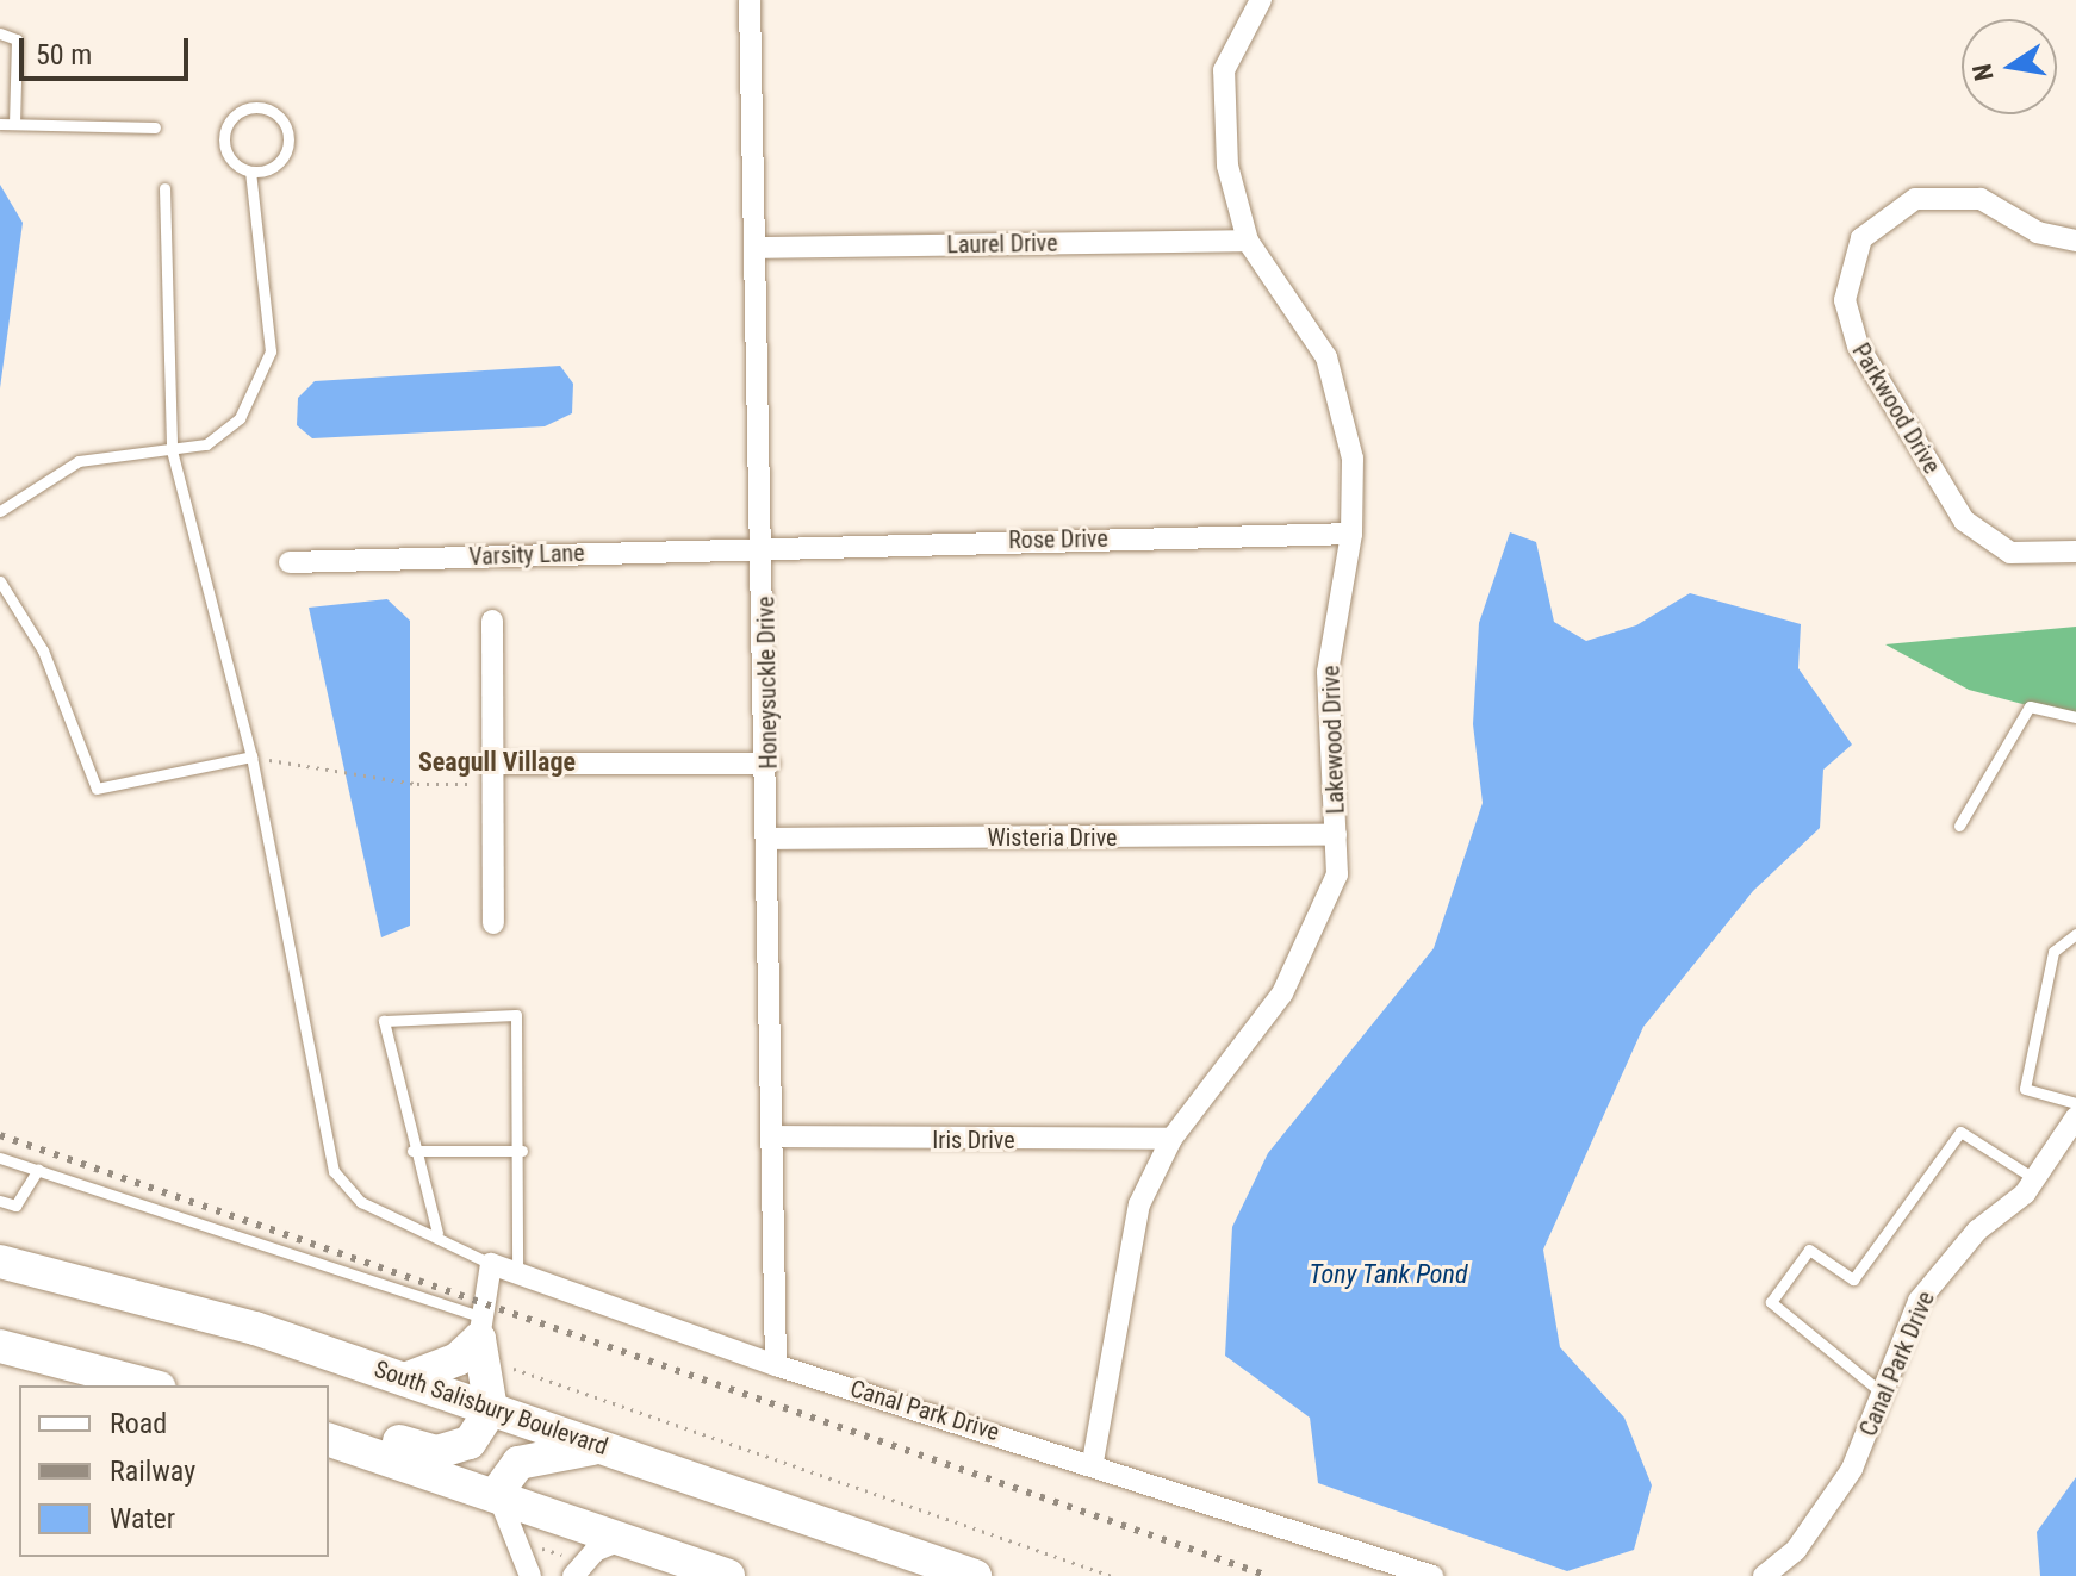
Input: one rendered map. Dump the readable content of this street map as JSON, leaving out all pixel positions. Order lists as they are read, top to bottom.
{
  "streets": {
    "main road": ["South Salisbury Boulevard"],
    "street": [
      "Laurel Drive",
      "Parkwood Drive",
      "Rose Drive",
      "Varsity Lane",
      "Honeysuckle Drive",
      "Lakewood Drive",
      "Wisteria Drive",
      "Iris Drive",
      "Canal Park Drive"
    ]
  },
  "crossings": [
    ["Laurel Drive", "Honeysuckle Drive"],
    ["Laurel Drive", "Lakewood Drive"],
    ["Rose Drive", "Varsity Lane"],
    ["Rose Drive", "Honeysuckle Drive"],
    ["Rose Drive", "Lakewood Drive"],
    ["Varsity Lane", "Honeysuckle Drive"],
    ["Honeysuckle Drive", "Wisteria Drive"],
    ["Honeysuckle Drive", "Iris Drive"],
    ["Honeysuckle Drive", "Canal Park Drive"],
    ["Lakewood Drive", "Wisteria Drive"],
    ["Lakewood Drive", "Iris Drive"],
    ["Lakewood Drive", "Canal Park Drive"]
  ],
  "districts": ["Seagull Village"],
  "water": ["Tony Tank Pond"],
  "legend": ["Road", "Railway", "Water"],
  "scale_bar": "50 m",
  "north": "left"
}
